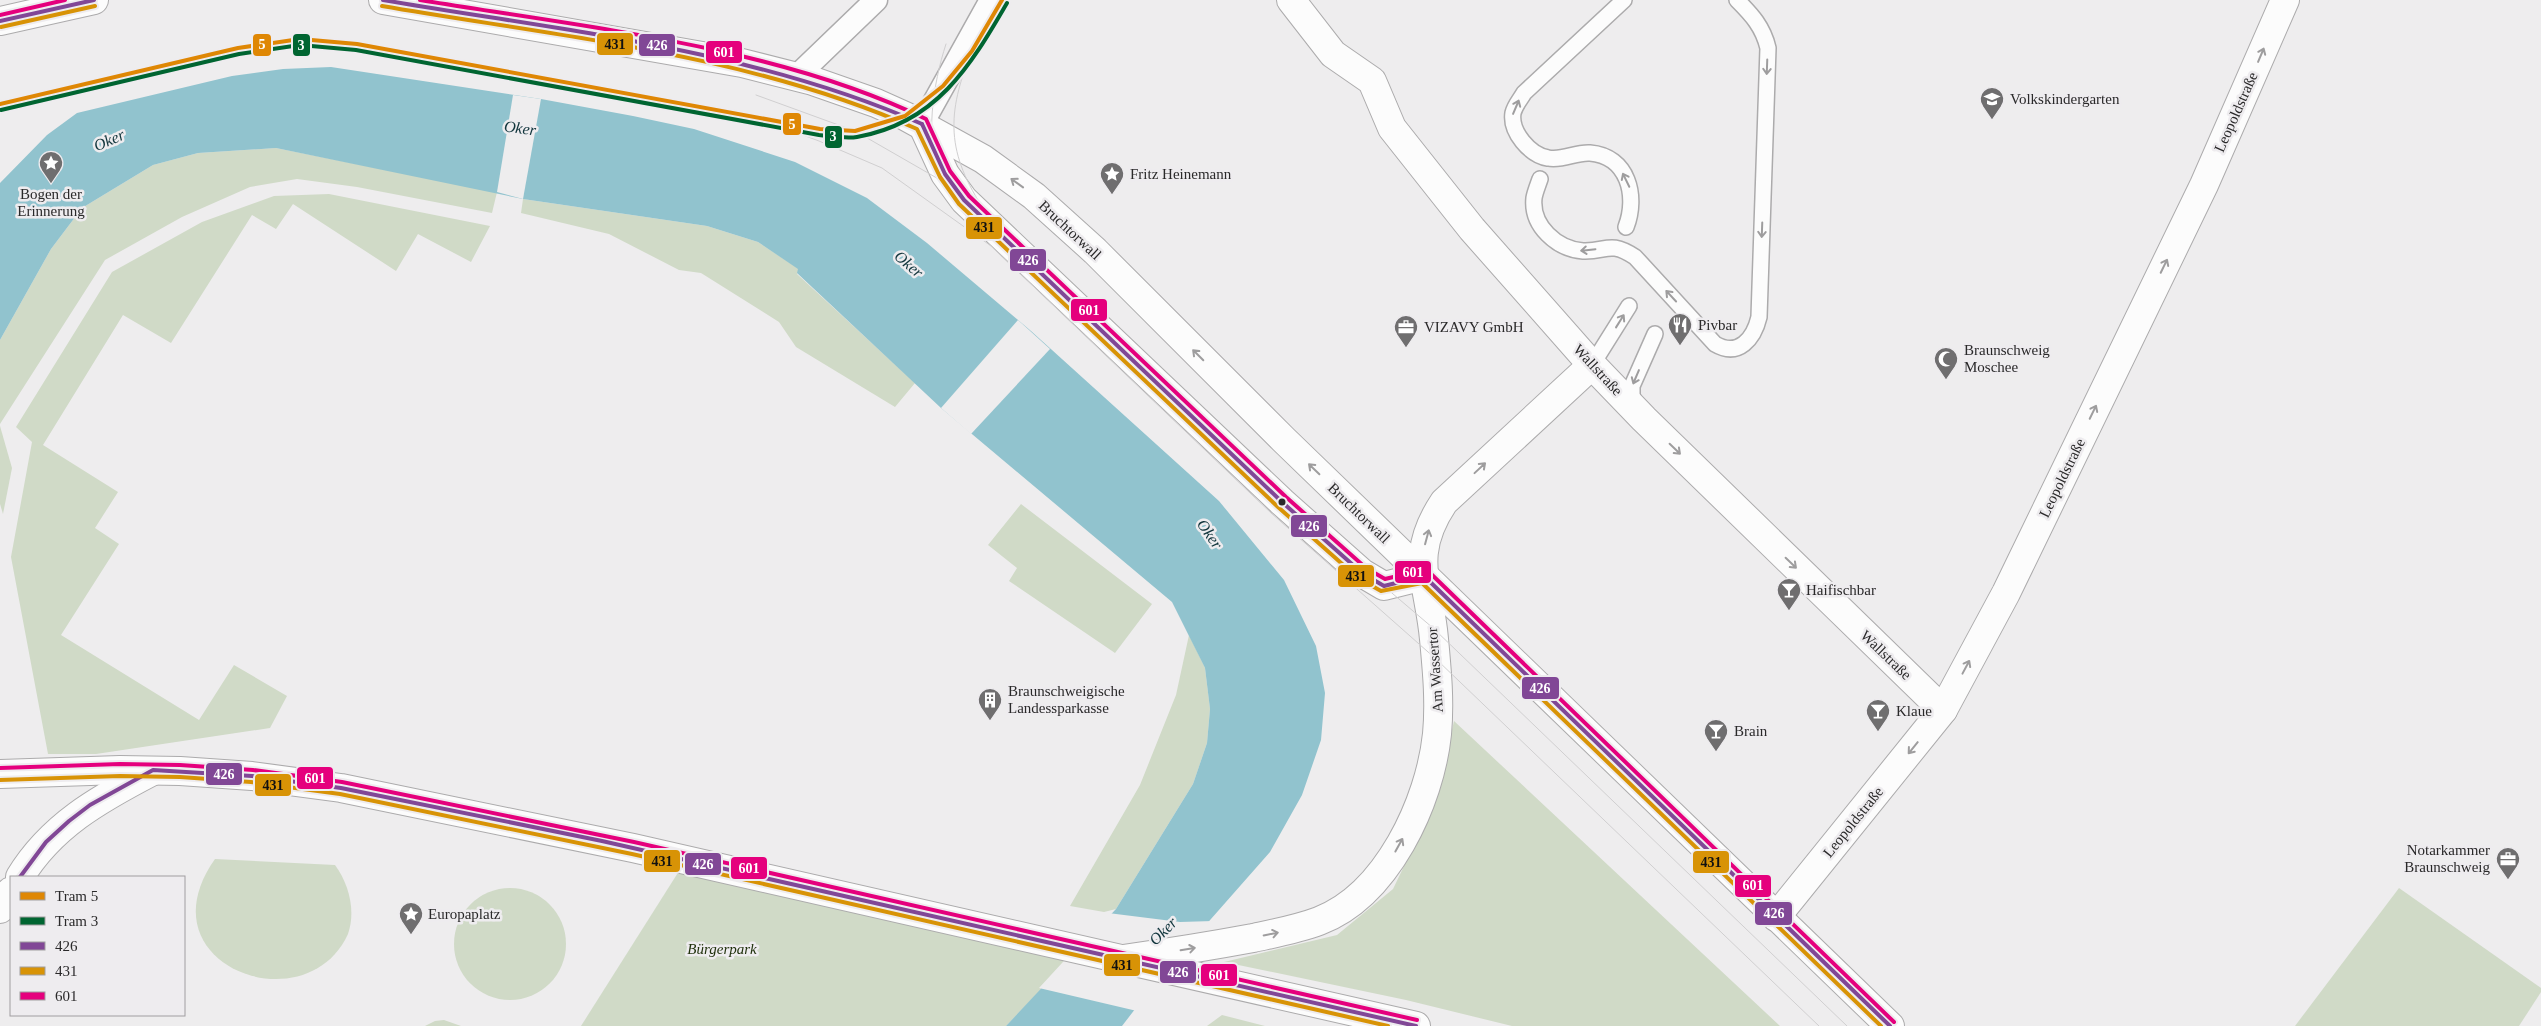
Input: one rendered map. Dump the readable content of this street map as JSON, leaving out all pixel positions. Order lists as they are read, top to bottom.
{
  "streets": {
    "main road": [
      "Leopoldstraße",
      "Bruchtorwall",
      "Wallstraße",
      "Am Wassertor"
    ]
  },
  "crossings": [
    ["Leopoldstraße", "Bruchtorwall"],
    ["Leopoldstraße", "Wallstraße"],
    ["Bruchtorwall", "Am Wassertor"],
    ["Wallstraße", "Am Wassertor"]
  ],
  "one_way": ["Wallstraße", "Am Wassertor"],
  "water": ["Oker"],
  "parks": ["Bürgerpark"],
  "places": {
    "school or university": ["Volkskindergarten"],
    "place": ["Bogen der Erinnerung", "Fritz Heinemann", "Europaplatz"],
    "restaurant": ["Pivbar"],
    "office": ["VIZAVY GmbH", "Notarkammer Braunschweig"],
    "mosque": ["Braunschweig Moschee"],
    "bar": ["Haifischbar", "Klaue", "Brain"],
    "building": ["Braunschweigische Landessparkasse"]
  },
  "lines": [
    "tram line 5",
    "transit line 426",
    "transit line 601",
    "tram line 3",
    "transit line 431"
  ],
  "legend": [
    "Tram 5",
    "Tram 3",
    "426",
    "431",
    "601"
  ]
}
